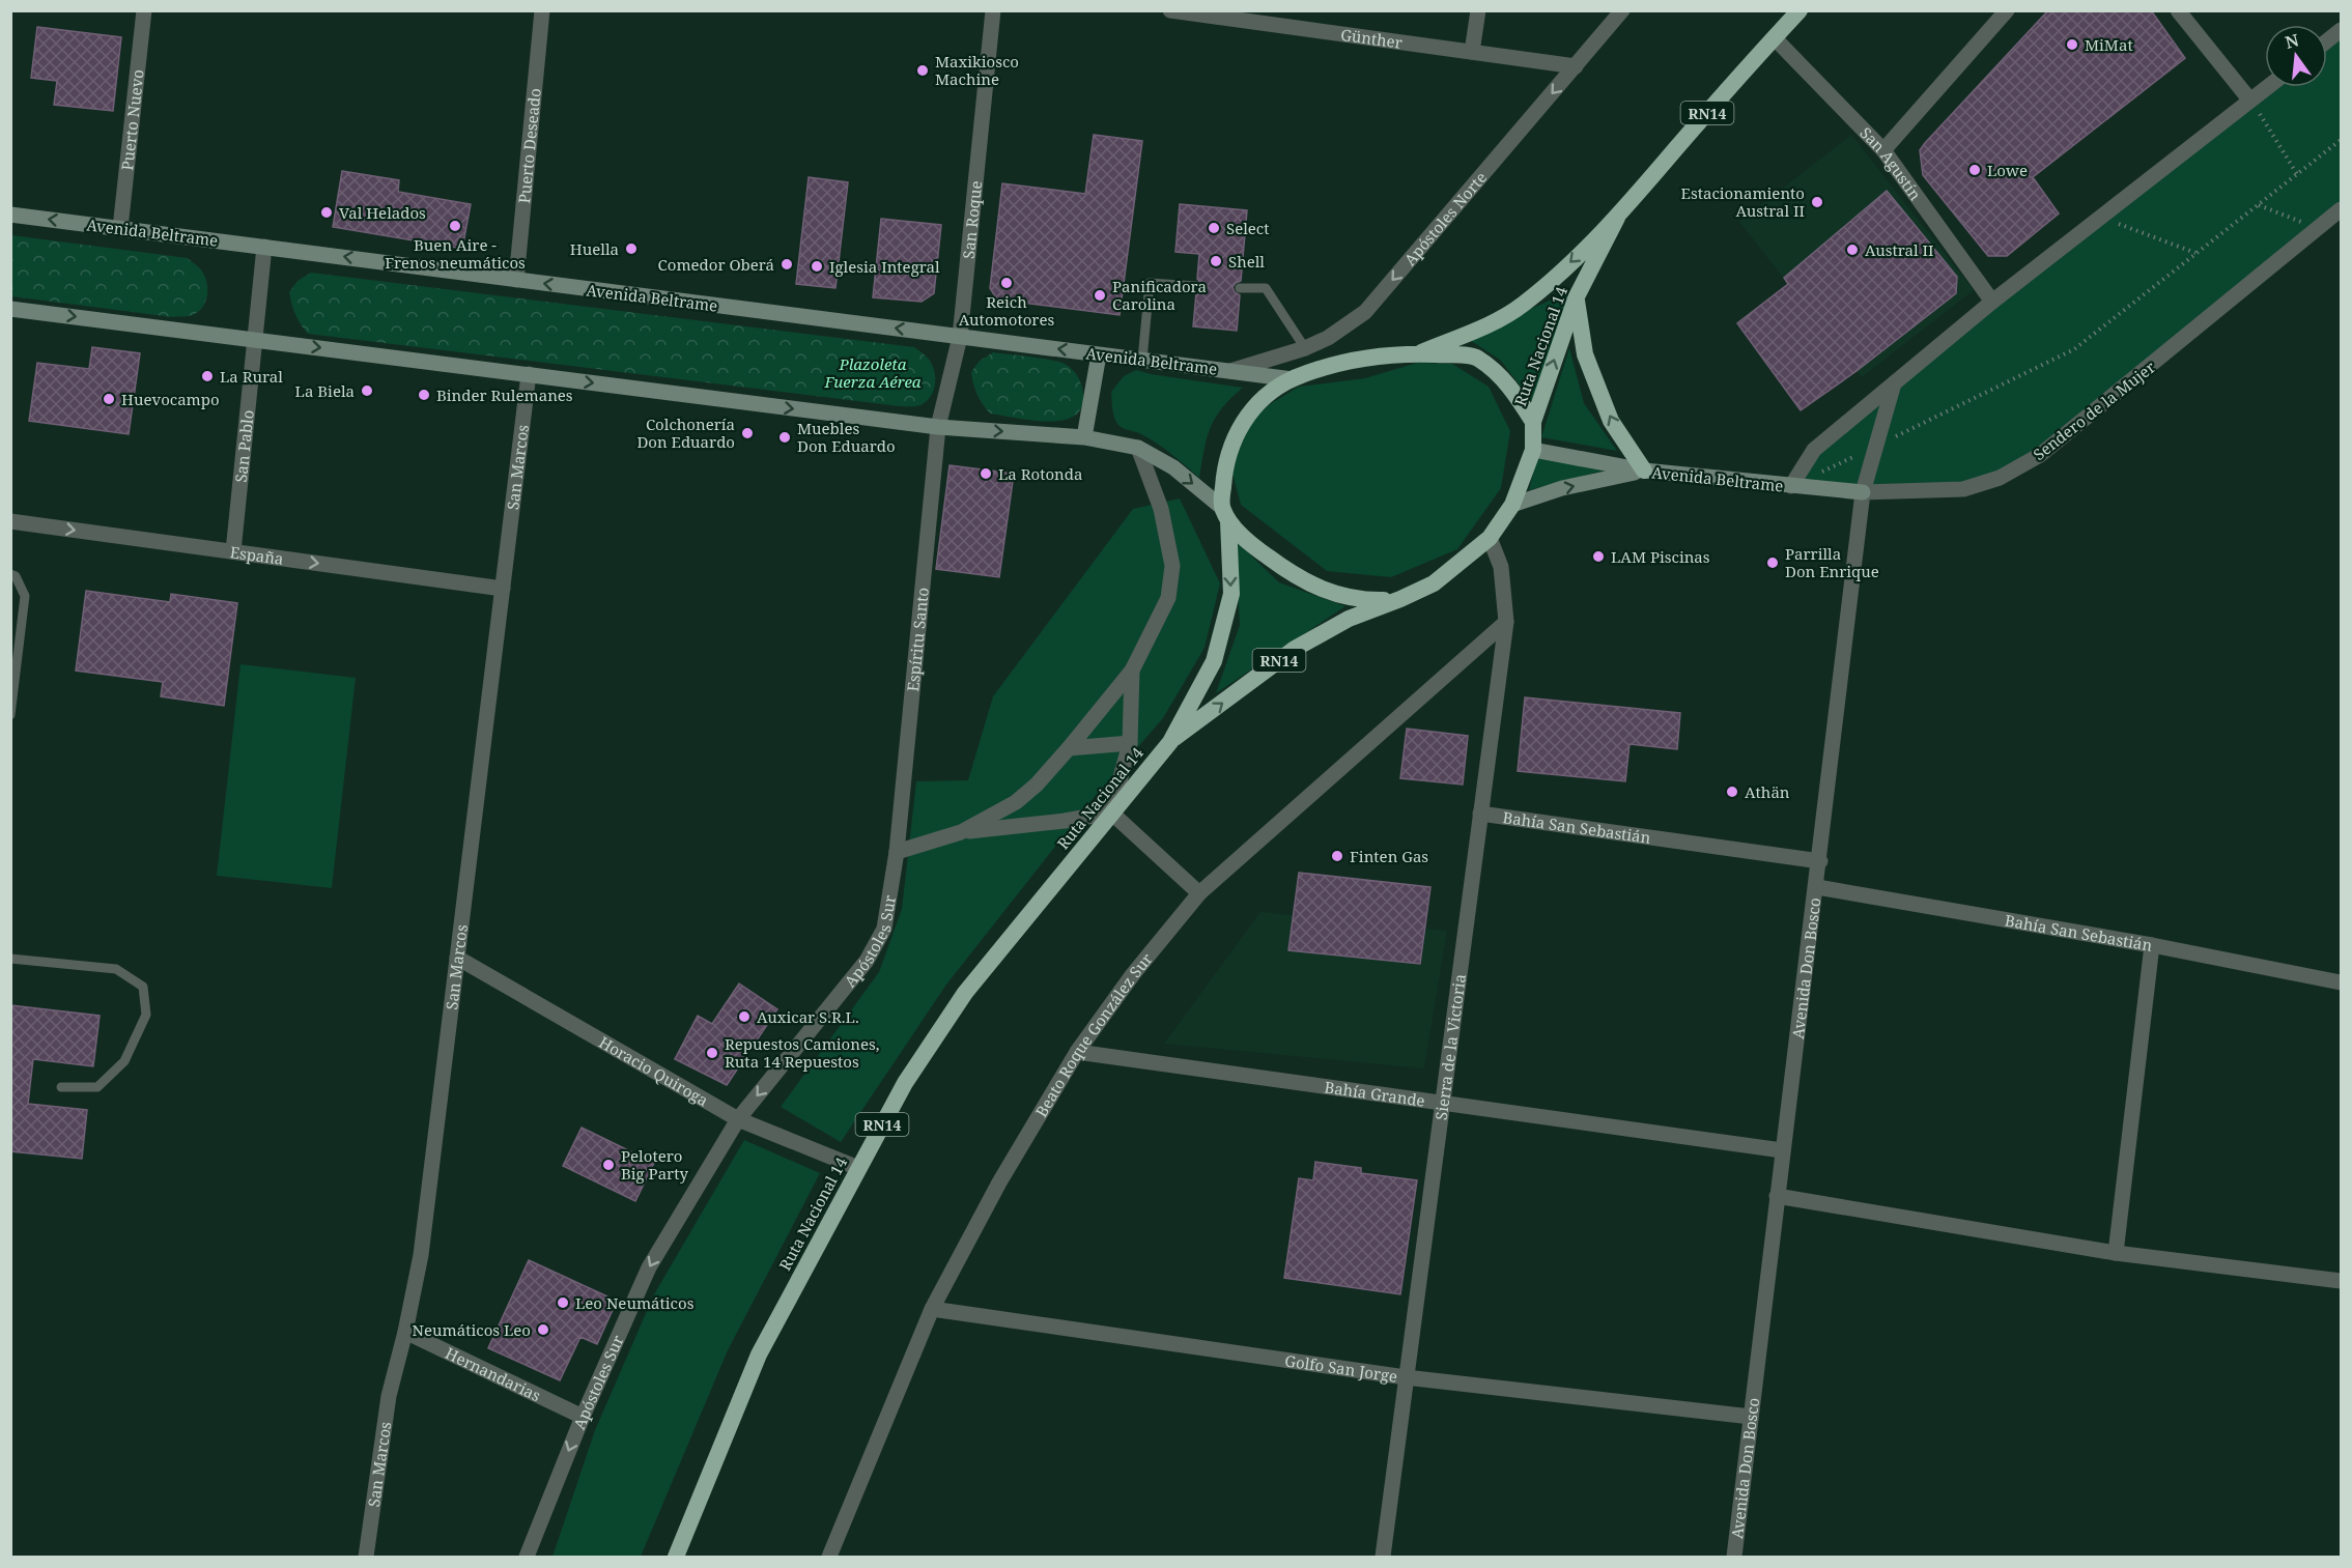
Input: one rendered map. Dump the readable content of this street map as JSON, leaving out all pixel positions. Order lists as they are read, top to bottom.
{
  "streets": {
    "highway": ["RN14", "Ruta Nacional 14"],
    "main road": ["Avenida Beltrame", "Sendero de la Mujer"],
    "street": [
      "Günther",
      "Puerto Nuevo",
      "Puerto Deseado",
      "San Agustín",
      "Apóstoles Norte",
      "San Roque",
      "San Pablo",
      "San Marcos",
      "España",
      "Espíritu Santo",
      "Bahía San Sebastián",
      "Apóstoles Sur",
      "Avenida Don Bosco",
      "Beato Roque González Sur",
      "Sierra de la Victoria",
      "Horacio Quiroga",
      "Bahía Grande",
      "Golfo San Jorge",
      "Hernandarias"
    ]
  },
  "crossings": [
    ["Günther", "Apóstoles Norte"],
    ["Puerto Nuevo", "Avenida Beltrame"],
    ["Puerto Deseado", "Avenida Beltrame"],
    ["San Agustín", "Ruta Nacional 14"],
    ["Apóstoles Norte", "Avenida Beltrame"],
    ["San Roque", "Avenida Beltrame"],
    ["San Roque", "Espíritu Santo"],
    ["Avenida Beltrame", "Ruta Nacional 14"],
    ["Avenida Beltrame", "Sendero de la Mujer"],
    ["Avenida Beltrame", "San Pablo"],
    ["Ruta Nacional 14", "Sierra de la Victoria"],
    ["Ruta Nacional 14", "Horacio Quiroga"],
    ["Sendero de la Mujer", "Avenida Don Bosco"],
    ["San Pablo", "España"],
    ["San Marcos", "España"],
    ["San Marcos", "Horacio Quiroga"],
    ["San Marcos", "Hernandarias"],
    ["Espíritu Santo", "Apóstoles Sur"],
    ["Bahía San Sebastián", "Avenida Don Bosco"],
    ["Bahía San Sebastián", "Sierra de la Victoria"],
    ["Apóstoles Sur", "Horacio Quiroga"],
    ["Apóstoles Sur", "Hernandarias"],
    ["Avenida Don Bosco", "Bahía Grande"],
    ["Avenida Don Bosco", "Golfo San Jorge"],
    ["Beato Roque González Sur", "Sierra de la Victoria"],
    ["Beato Roque González Sur", "Bahía Grande"],
    ["Beato Roque González Sur", "Golfo San Jorge"],
    ["Sierra de la Victoria", "Bahía Grande"],
    ["Sierra de la Victoria", "Golfo San Jorge"]
  ],
  "one_way": ["Apóstoles Norte", "España", "Apóstoles Sur"],
  "parks": ["Plazoleta Fuerza Aérea"],
  "places": [
    "MiMat",
    "Maxikiosco Machine",
    "Lowe",
    "Estacionamiento Austral II",
    "Val Helados",
    "Buen Aire - Frenos neumáticos",
    "Select",
    "Huella",
    "Austral II",
    "Shell",
    "Comedor Oberá",
    "Iglesia Integral",
    "Reich Automotores",
    "Panificadora Carolina",
    "La Rural",
    "La Biela",
    "Binder Rulemanes",
    "Huevocampo",
    "Colchonería Don Eduardo",
    "Muebles Don Eduardo",
    "La Rotonda",
    "LAM Piscinas",
    "Parrilla Don Enrique",
    "Athän",
    "Finten Gas",
    "Auxicar S.R.L.",
    "Repuestos Camiones, Ruta 14 Repuestos",
    "Pelotero Big Party",
    "Leo Neumáticos",
    "Neumáticos Leo"
  ],
  "north": "top"
}
